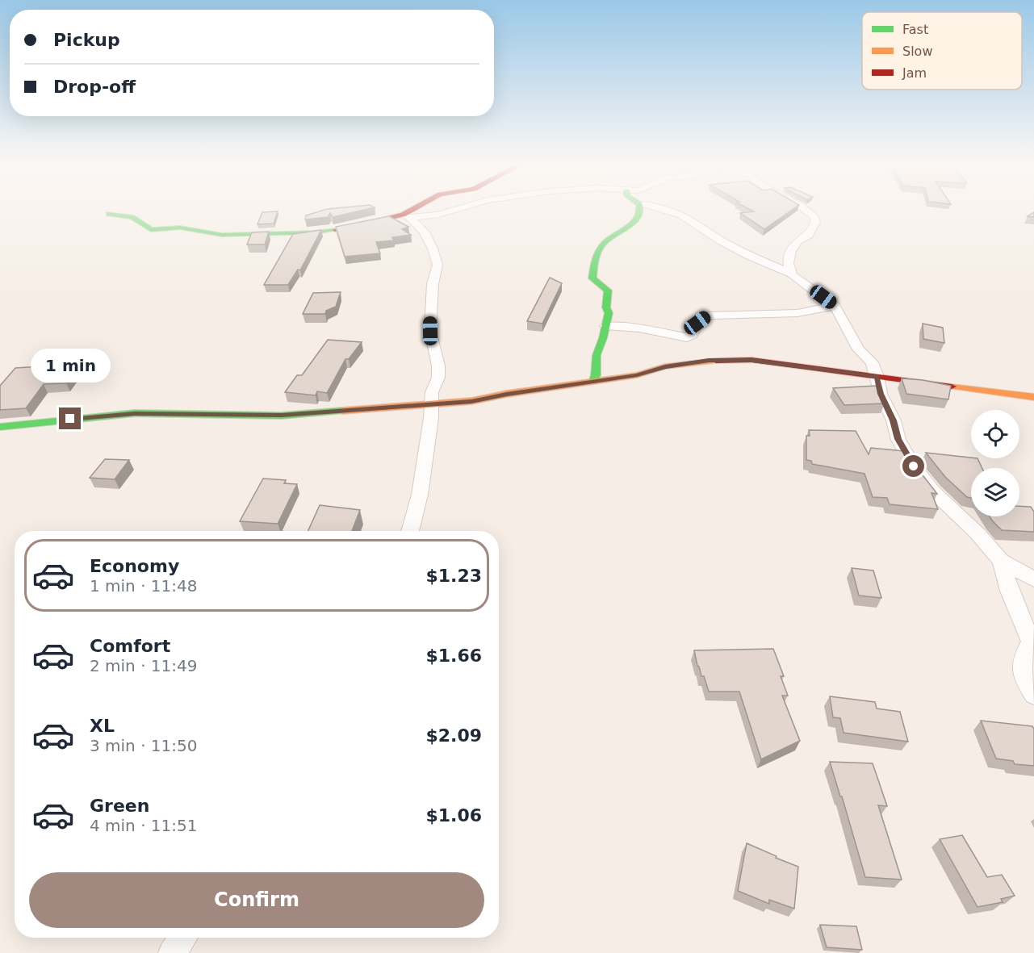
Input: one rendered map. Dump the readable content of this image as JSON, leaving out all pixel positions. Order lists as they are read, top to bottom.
{
  "legend": ["Fast", "Slow", "Jam"],
  "page": {
    "banner": ["Pickup", "Drop-off"],
    "bubble": "1 min",
    "list": [
      {
        "name": "Economy",
        "note": "1 min · 11:48",
        "value": "$1.23"
      },
      {
        "name": "Comfort",
        "note": "2 min · 11:49",
        "value": "$1.66"
      },
      {
        "name": "XL",
        "note": "3 min · 11:50",
        "value": "$2.09"
      },
      {
        "name": "Green",
        "note": "4 min · 11:51",
        "value": "$1.06"
      }
    ],
    "buttons": "Confirm"
  }
}
